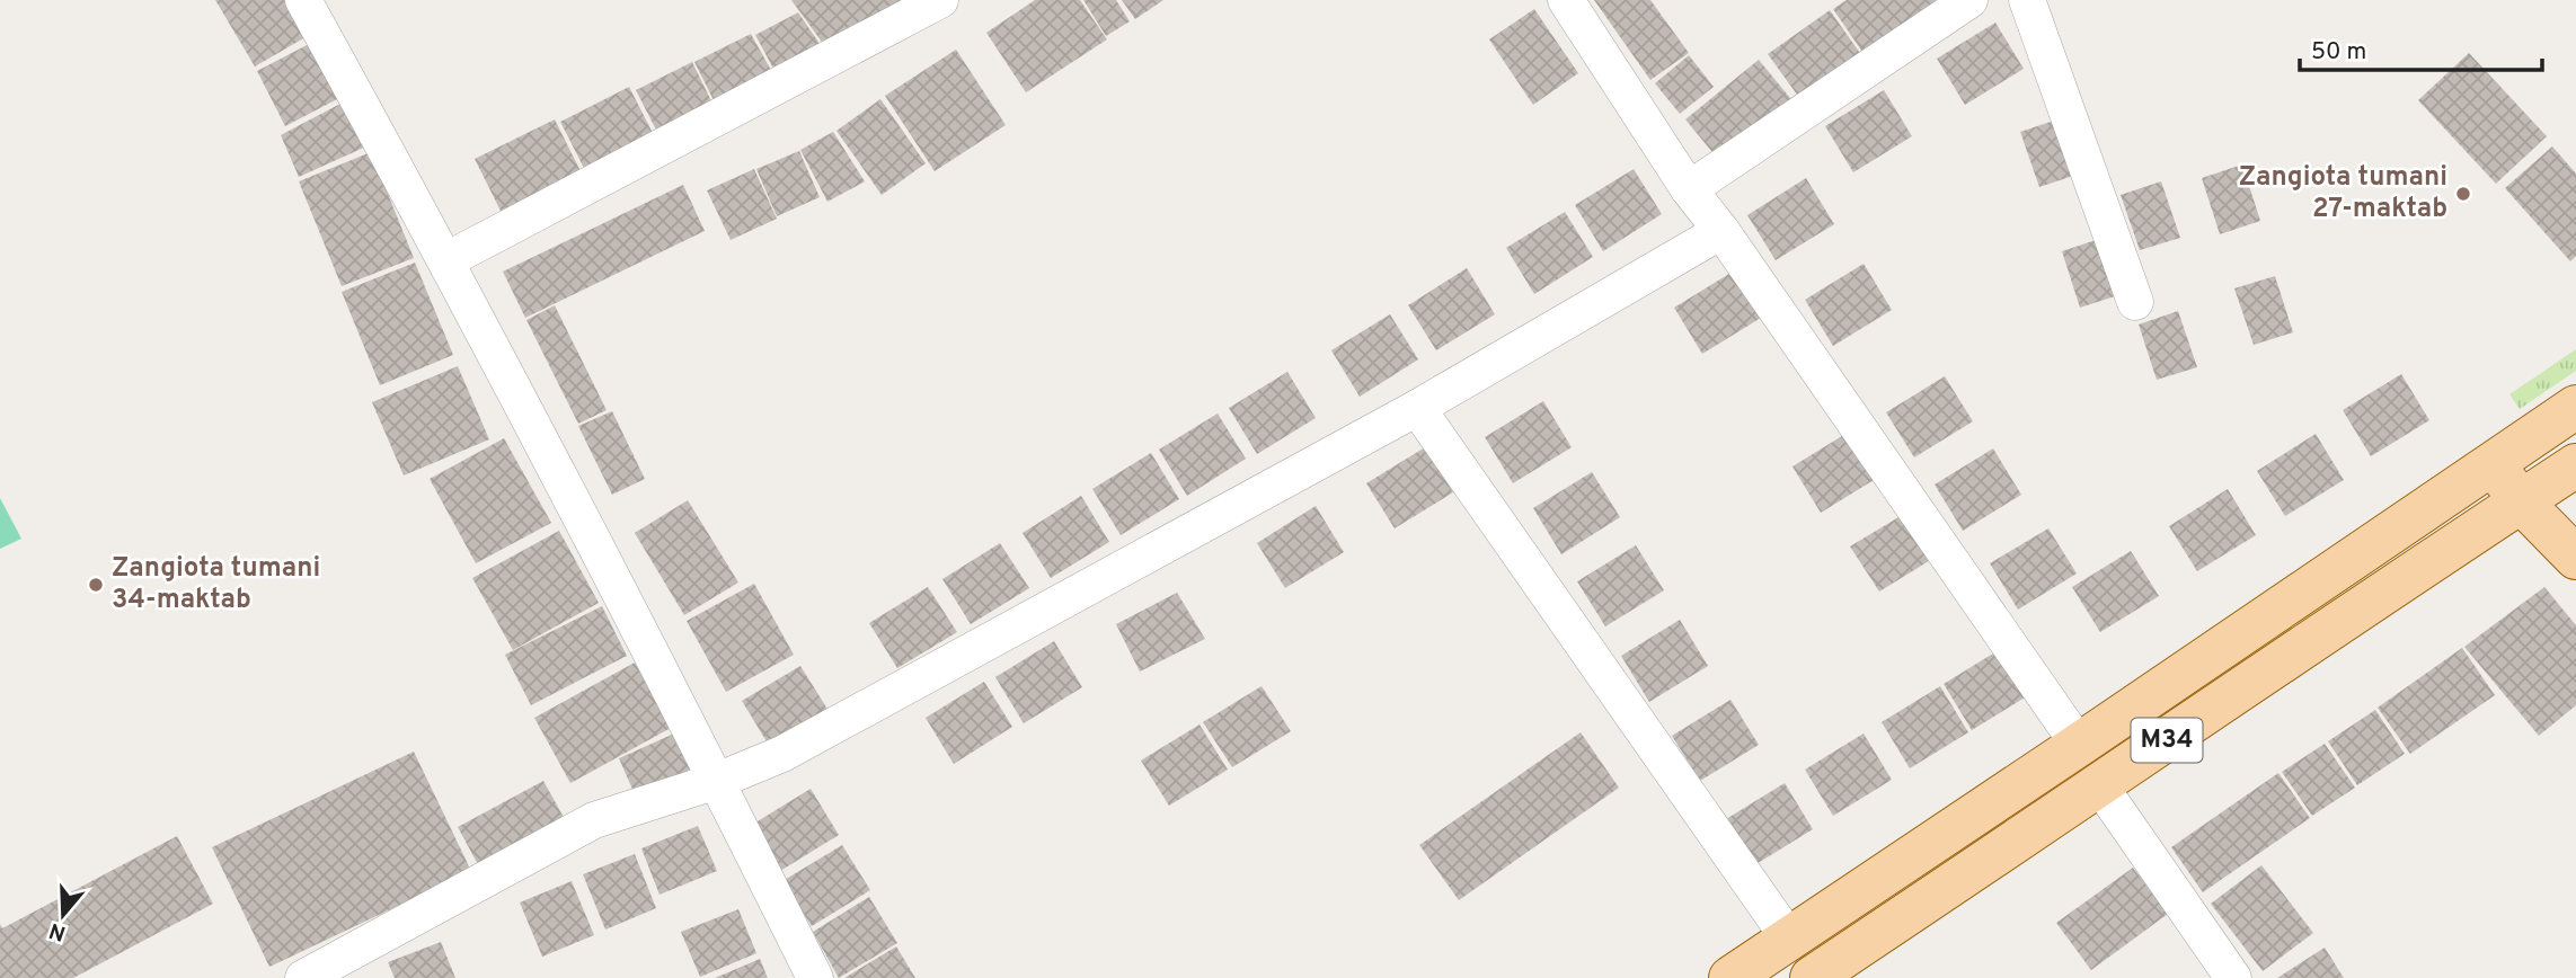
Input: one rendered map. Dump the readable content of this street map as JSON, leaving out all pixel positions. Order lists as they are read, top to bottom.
{
  "streets": {
    "main road": ["M34"]
  },
  "places": ["Zangiota tumani 27-maktab", "Zangiota tumani 34-maktab"],
  "scale_bar": "50 m",
  "north": "bottom"
}
